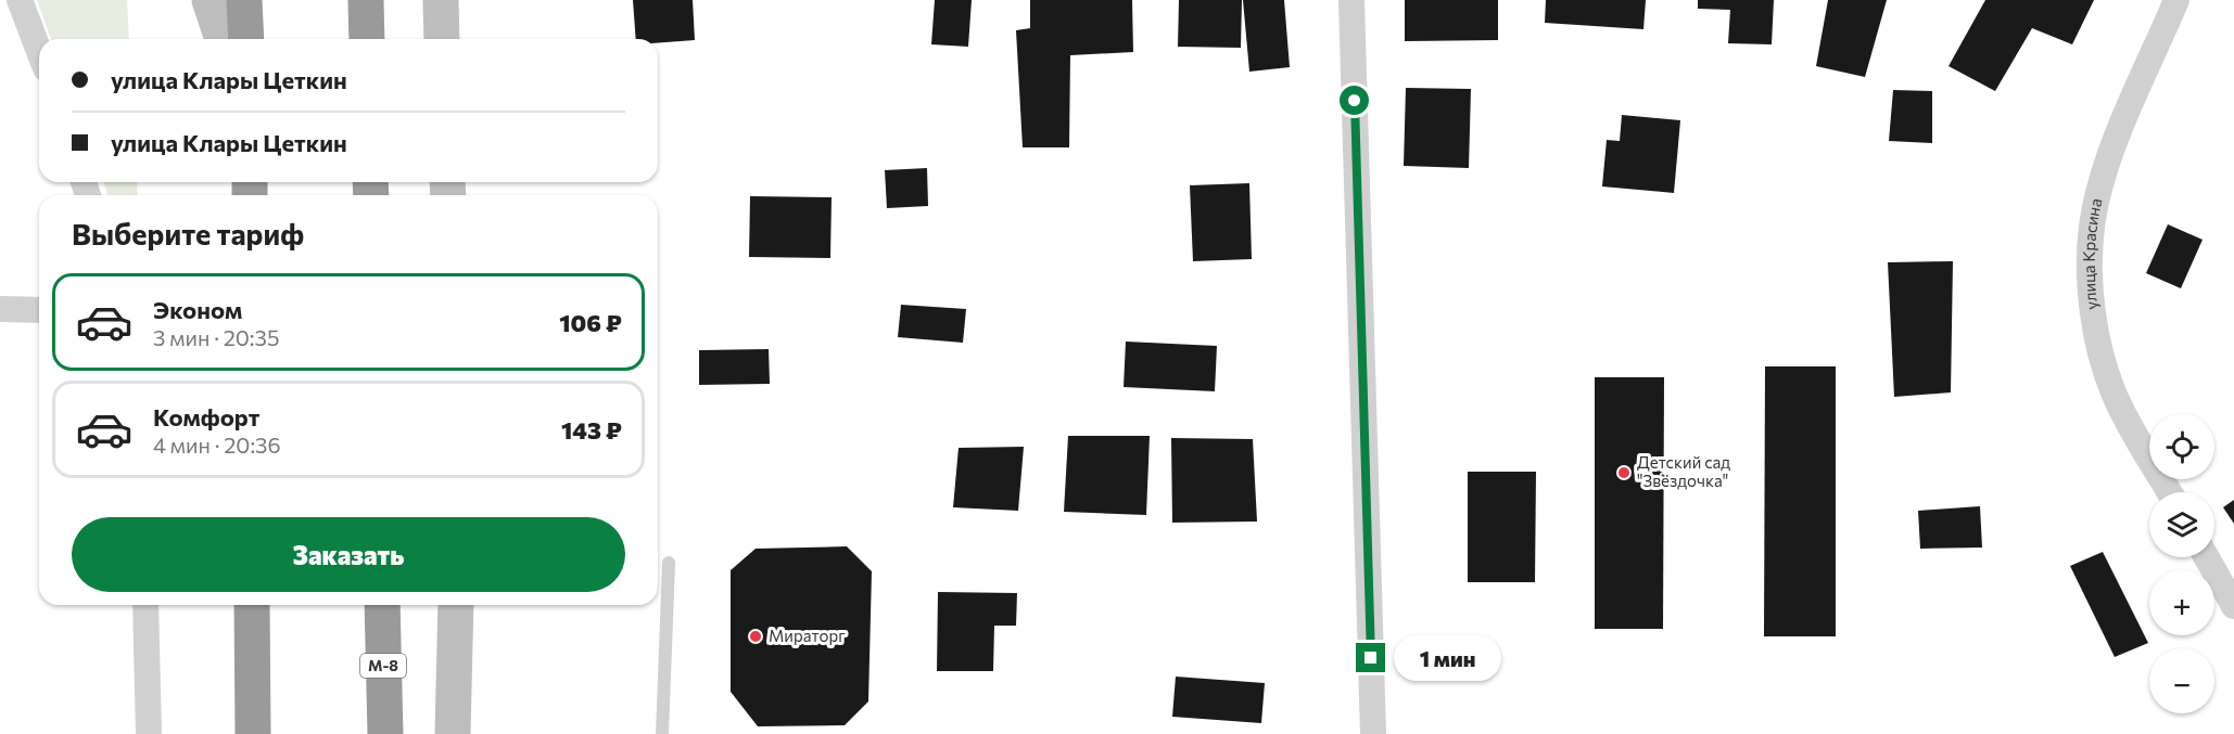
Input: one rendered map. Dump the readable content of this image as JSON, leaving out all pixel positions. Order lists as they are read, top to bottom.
{
  "streets": {
    "highway": ["М-8"],
    "street": ["улица Красина"]
  },
  "places": ["Детский сад \"Звёздочка\"", "Мираторг"],
  "page": {
    "banner": ["улица Клары Цеткин", "улица Клары Цеткин"],
    "heading": "Выберите тариф",
    "list": [
      {
        "name": "Эконом",
        "note": "3 мин · 20:35",
        "value": "106 ₽"
      },
      {
        "name": "Комфорт",
        "note": "4 мин · 20:36",
        "value": "143 ₽"
      }
    ],
    "map_buttons": ["+", "−"],
    "buttons": "Заказать",
    "bubble": "1 мин"
  }
}
